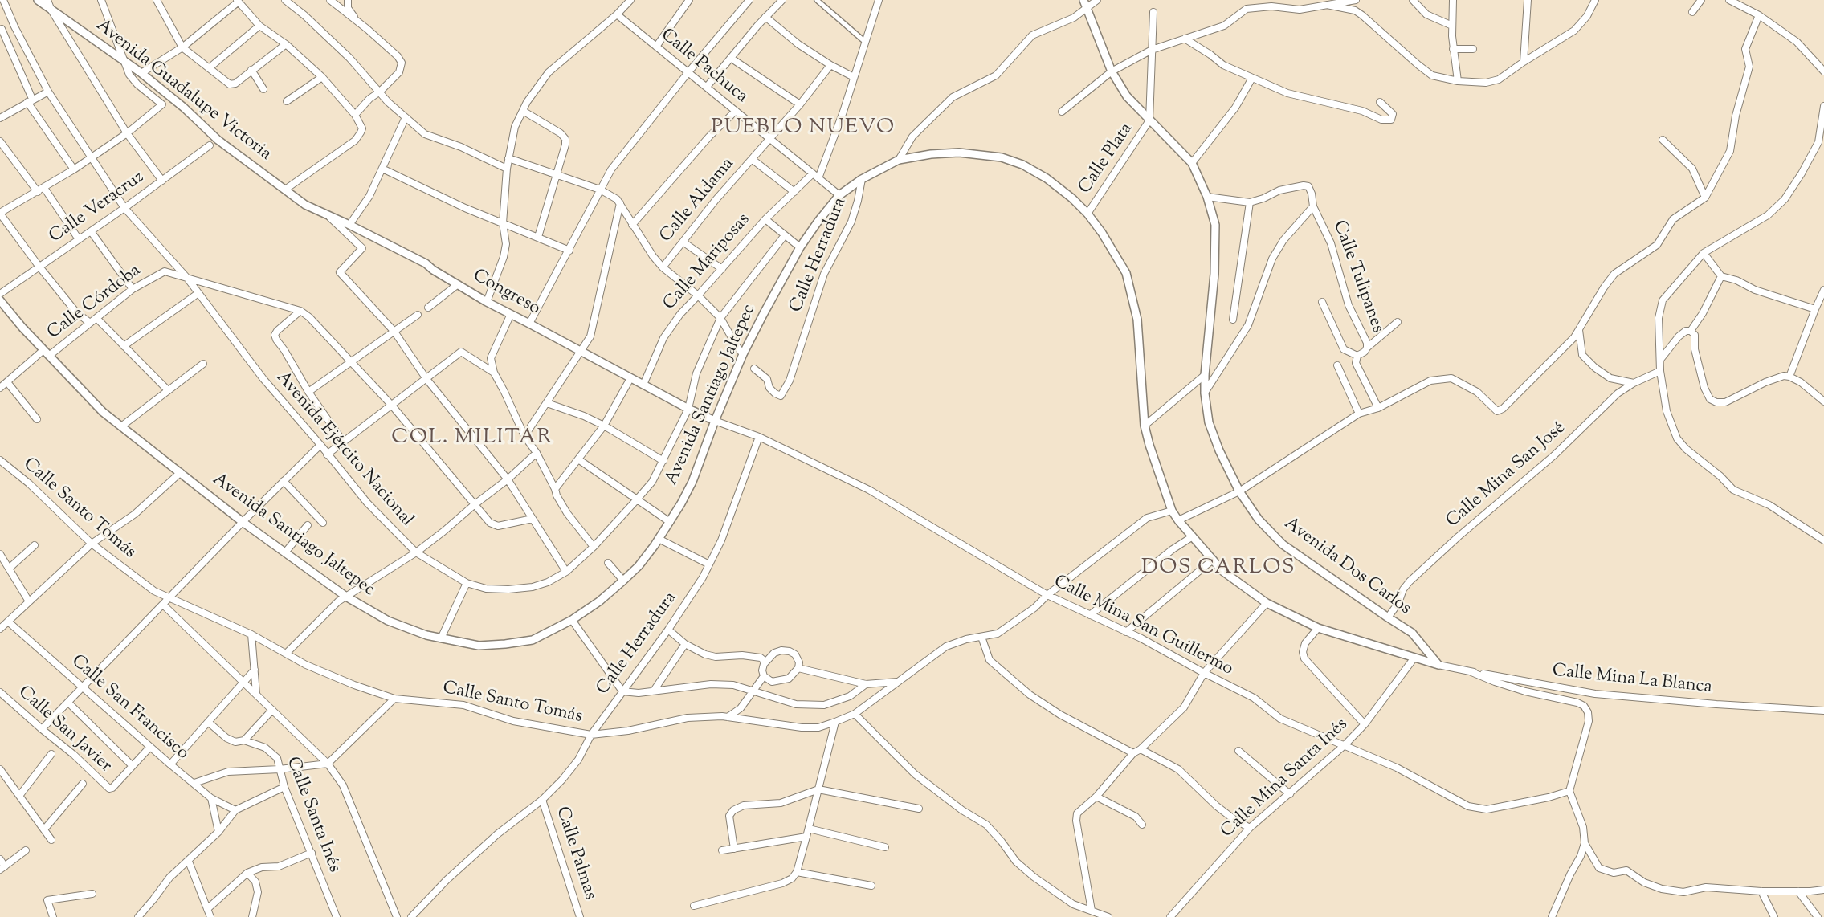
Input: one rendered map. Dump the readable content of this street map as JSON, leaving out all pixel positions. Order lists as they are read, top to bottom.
{
  "streets": {
    "street": [
      "Calle Pachuca",
      "Avenida Guadalupe Victoria",
      "Calle Plata",
      "Calle Aldama",
      "Calle Veracruz",
      "Calle Herradura",
      "Calle Mariposas",
      "Calle Tulipanes",
      "Congreso",
      "Calle Córdoba",
      "Avenida Santiago Jaltepec",
      "Avenida Ejército Nacional",
      "Calle Mina San José",
      "Calle Santo Tomás",
      "Avenida Dos Carlos",
      "Calle Mina San Guillermo",
      "Calle Mina La Blanca",
      "Calle San Francisco",
      "Calle San Javier",
      "Calle Mina Santa Inés",
      "Calle Santa Inés",
      "Calle Palmas"
    ]
  },
  "crossings": [
    ["Calle Pachuca", "Calle Aldama"],
    ["Calle Pachuca", "Calle Mariposas"],
    ["Calle Pachuca", "Avenida Santiago Jaltepec"],
    ["Avenida Guadalupe Victoria", "Congreso"],
    ["Calle Plata", "Avenida Santiago Jaltepec"],
    ["Calle Veracruz", "Avenida Ejército Nacional"],
    ["Calle Herradura", "Avenida Santiago Jaltepec"],
    ["Calle Herradura", "Calle Santo Tomás"],
    ["Calle Herradura", "Calle Mina San Guillermo"],
    ["Calle Herradura", "Calle Palmas"],
    ["Calle Mariposas", "Congreso"],
    ["Congreso", "Avenida Santiago Jaltepec"],
    ["Congreso", "Avenida Ejército Nacional"],
    ["Congreso", "Calle Mina San Guillermo"],
    ["Calle Córdoba", "Avenida Santiago Jaltepec"],
    ["Calle Córdoba", "Avenida Ejército Nacional"],
    ["Avenida Santiago Jaltepec", "Calle Santo Tomás"],
    ["Avenida Santiago Jaltepec", "Avenida Dos Carlos"],
    ["Avenida Santiago Jaltepec", "Calle Mina San Guillermo"],
    ["Avenida Santiago Jaltepec", "Calle Mina La Blanca"],
    ["Avenida Santiago Jaltepec", "Calle Mina Santa Inés"],
    ["Calle Mina San José", "Avenida Dos Carlos"],
    ["Calle Santo Tomás", "Calle Mina San Guillermo"],
    ["Avenida Dos Carlos", "Calle Mina La Blanca"],
    ["Calle Mina San Guillermo", "Calle Mina Santa Inés"]
  ],
  "districts": ["PUEBLO NUEVO", "COL. MILITAR", "DOS CARLOS"]
}
